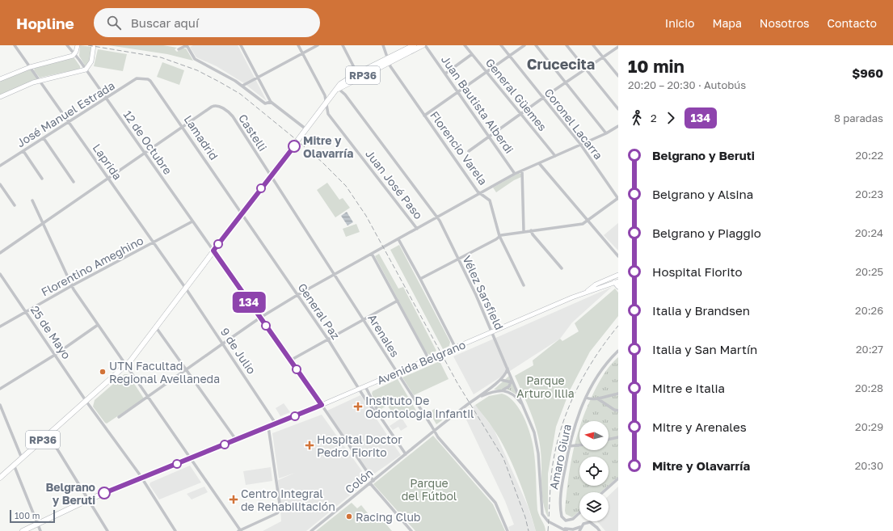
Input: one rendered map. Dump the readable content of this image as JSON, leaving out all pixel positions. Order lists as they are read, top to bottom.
{
  "streets": {
    "main road": ["RP36", "Avenida Belgrano"],
    "street": [
      "General Güemes",
      "Juan Bautista Alberdi",
      "José Manuel Estrada",
      "Coronel Lacarra",
      "Castelli",
      "Lamadrid",
      "12 de Octubre",
      "Florencio Varela",
      "Laprida",
      "Juan José Paso",
      "Florentino Ameghino",
      "Vélez Sarsfield",
      "General Paz",
      "25 de Mayo",
      "Arenales",
      "9 de Julio",
      "Amaro Giura",
      "Colón"
    ]
  },
  "crossings": [
    ["RP36", "Castelli"],
    ["RP36", "Lamadrid"],
    ["RP36", "12 de Octubre"],
    ["RP36", "Florencio Varela"],
    ["RP36", "Laprida"],
    ["RP36", "Juan José Paso"],
    ["RP36", "Vélez Sarsfield"],
    ["RP36", "General Paz"],
    ["RP36", "25 de Mayo"],
    ["RP36", "Arenales"],
    ["RP36", "9 de Julio"],
    ["José Manuel Estrada", "Lamadrid"],
    ["José Manuel Estrada", "12 de Octubre"],
    ["José Manuel Estrada", "Laprida"],
    ["Castelli", "Lamadrid"],
    ["Castelli", "Arenales"],
    ["Lamadrid", "General Paz"],
    ["12 de Octubre", "Florentino Ameghino"],
    ["Laprida", "Florentino Ameghino"],
    ["Laprida", "9 de Julio"],
    ["Florentino Ameghino", "25 de Mayo"],
    ["Vélez Sarsfield", "Avenida Belgrano"],
    ["Vélez Sarsfield", "Colón"],
    ["General Paz", "Avenida Belgrano"],
    ["General Paz", "Colón"],
    ["25 de Mayo", "Avenida Belgrano"],
    ["Arenales", "Avenida Belgrano"],
    ["Arenales", "Colón"],
    ["9 de Julio", "Avenida Belgrano"]
  ],
  "districts": ["Crucecita"],
  "parks": ["Parque Arturo Illia", "Parque del Fútbol"],
  "places": {
    "other": [
      "Mitre y Olavarría",
      "UTN Facultad Regional Avellaneda",
      "Belgrano y Beruti",
      "Racing Club"
    ],
    "health": ["Instituto De Odontologia Infantil", "Hospital Doctor Pedro Fiorito", "Centro Integral de Rehabilitación"]
  },
  "lines": ["bus line 134"],
  "scale_bar": "100 m",
  "north": "left",
  "page": {
    "header": "Hopline",
    "search": "Buscar aquí",
    "nav": [
      "Inicio",
      "Mapa",
      "Nosotros",
      "Contacto"
    ],
    "on_map": "134",
    "heading": ["10 min", "20:20 – 20:30 · Autobús", "$960"],
    "legs": ["2", "134", "8 paradas"],
    "list": [
      {
        "name": "Belgrano y Beruti",
        "value": "20:22"
      },
      {
        "name": "Belgrano y Alsina",
        "value": "20:23"
      },
      {
        "name": "Belgrano y Piaggio",
        "value": "20:24"
      },
      {
        "name": "Hospital Fiorito",
        "value": "20:25"
      },
      {
        "name": "Italia y Brandsen",
        "value": "20:26"
      },
      {
        "name": "Italia y San Martín",
        "value": "20:27"
      },
      {
        "name": "Mitre e Italia",
        "value": "20:28"
      },
      {
        "name": "Mitre y Arenales",
        "value": "20:29"
      },
      {
        "name": "Mitre y Olavarría",
        "value": "20:30"
      }
    ],
    "scale": "100 m"
  }
}
